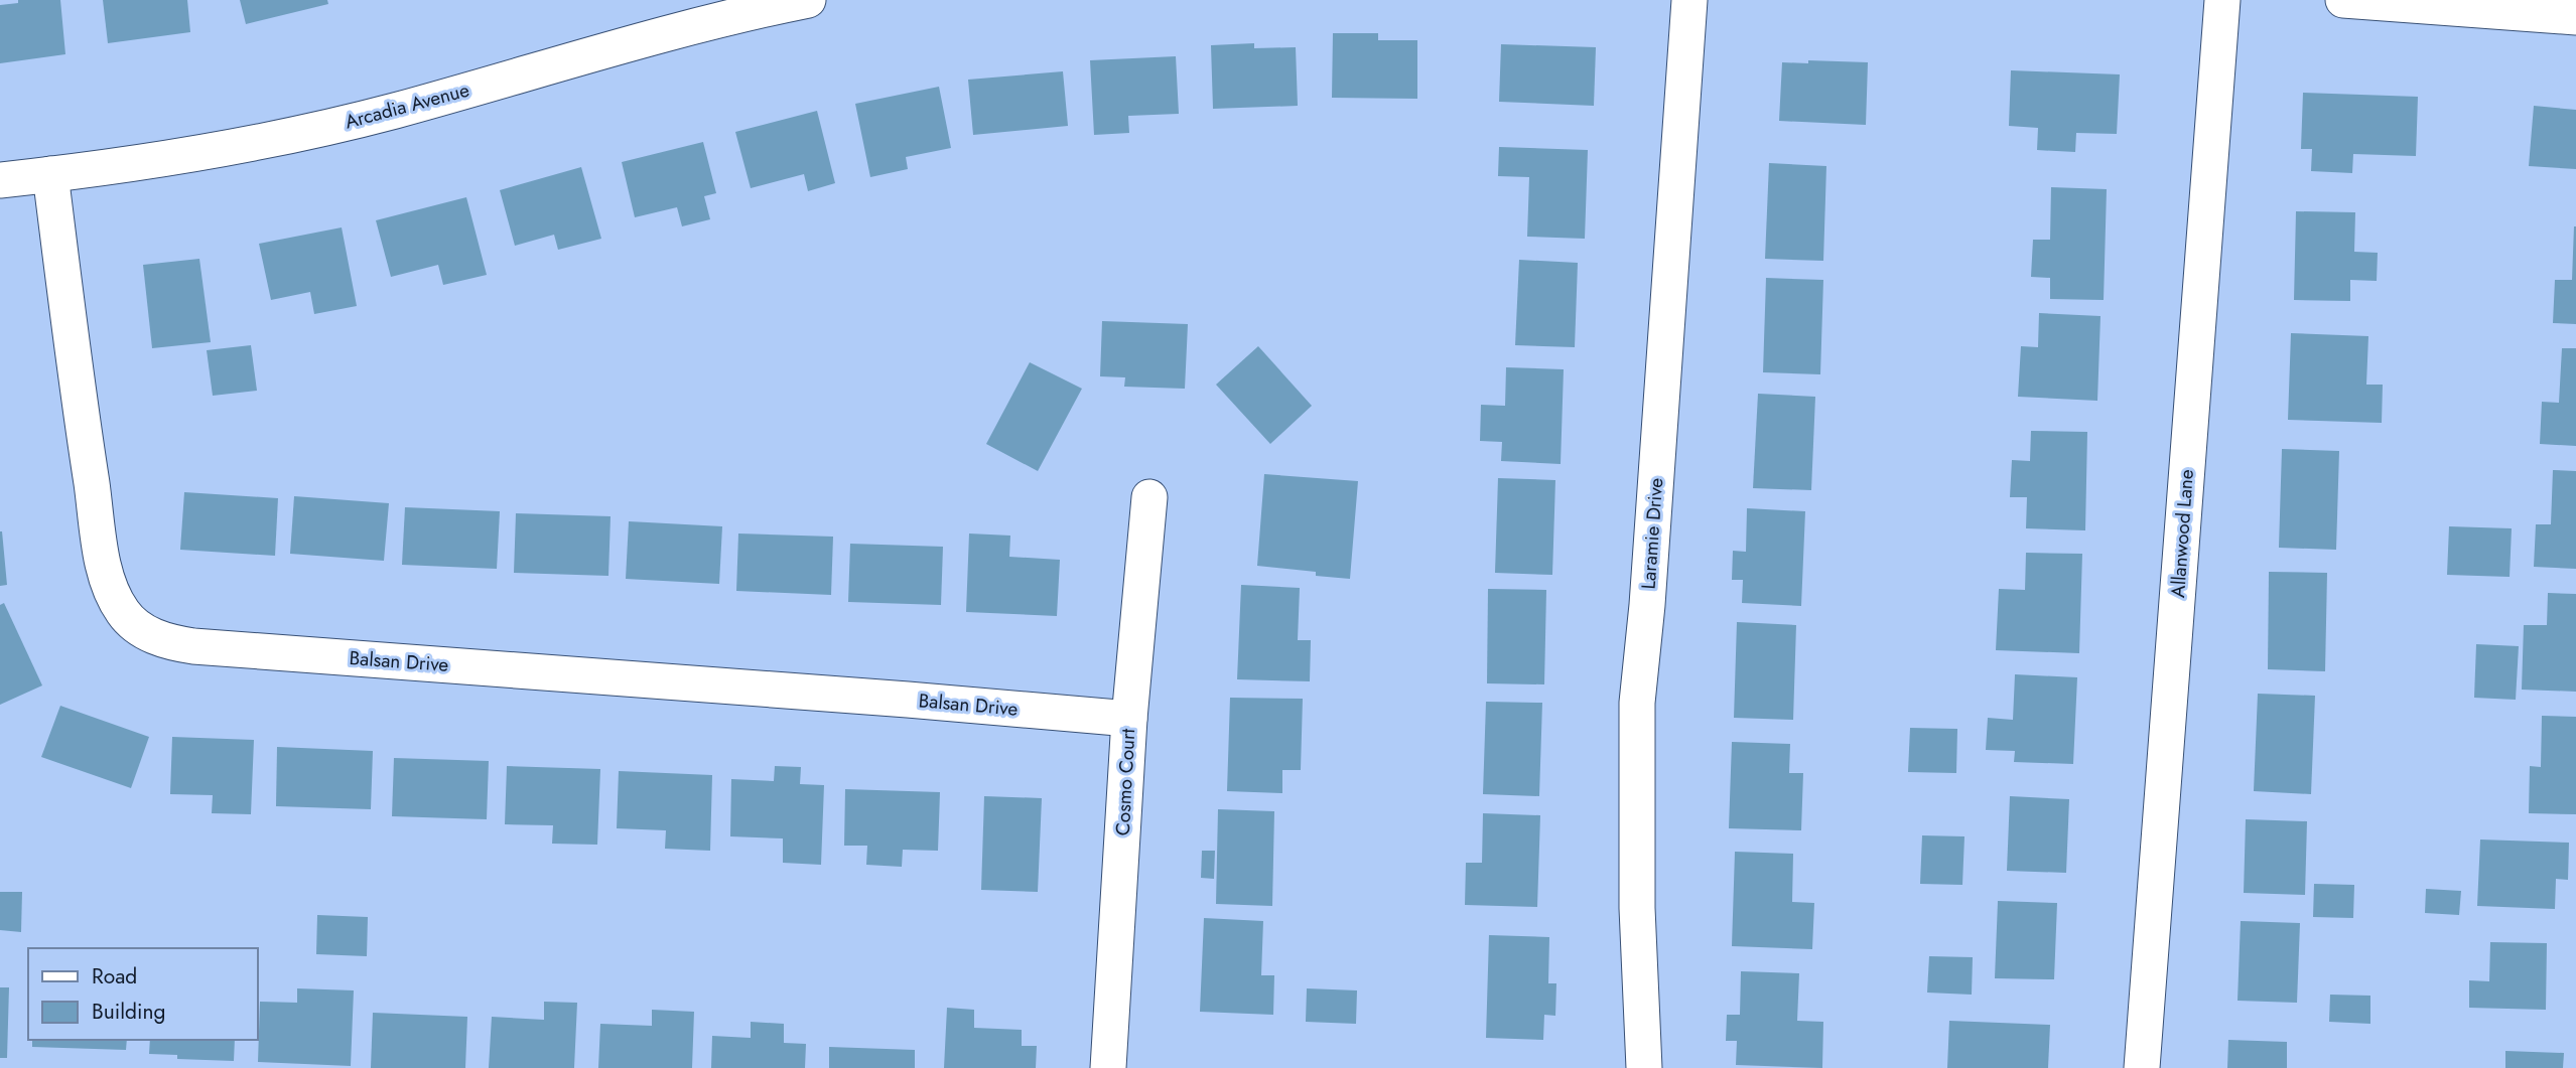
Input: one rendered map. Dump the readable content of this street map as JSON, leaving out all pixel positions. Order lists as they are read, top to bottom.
{
  "streets": {
    "street": [
      "Arcadia Avenue",
      "Laramie Drive",
      "Allanwood Lane",
      "Balsan Drive",
      "Cosmo Court"
    ]
  },
  "crossings": [
    ["Arcadia Avenue", "Balsan Drive"],
    ["Balsan Drive", "Cosmo Court"]
  ],
  "legend": ["Road", "Building"]
}
